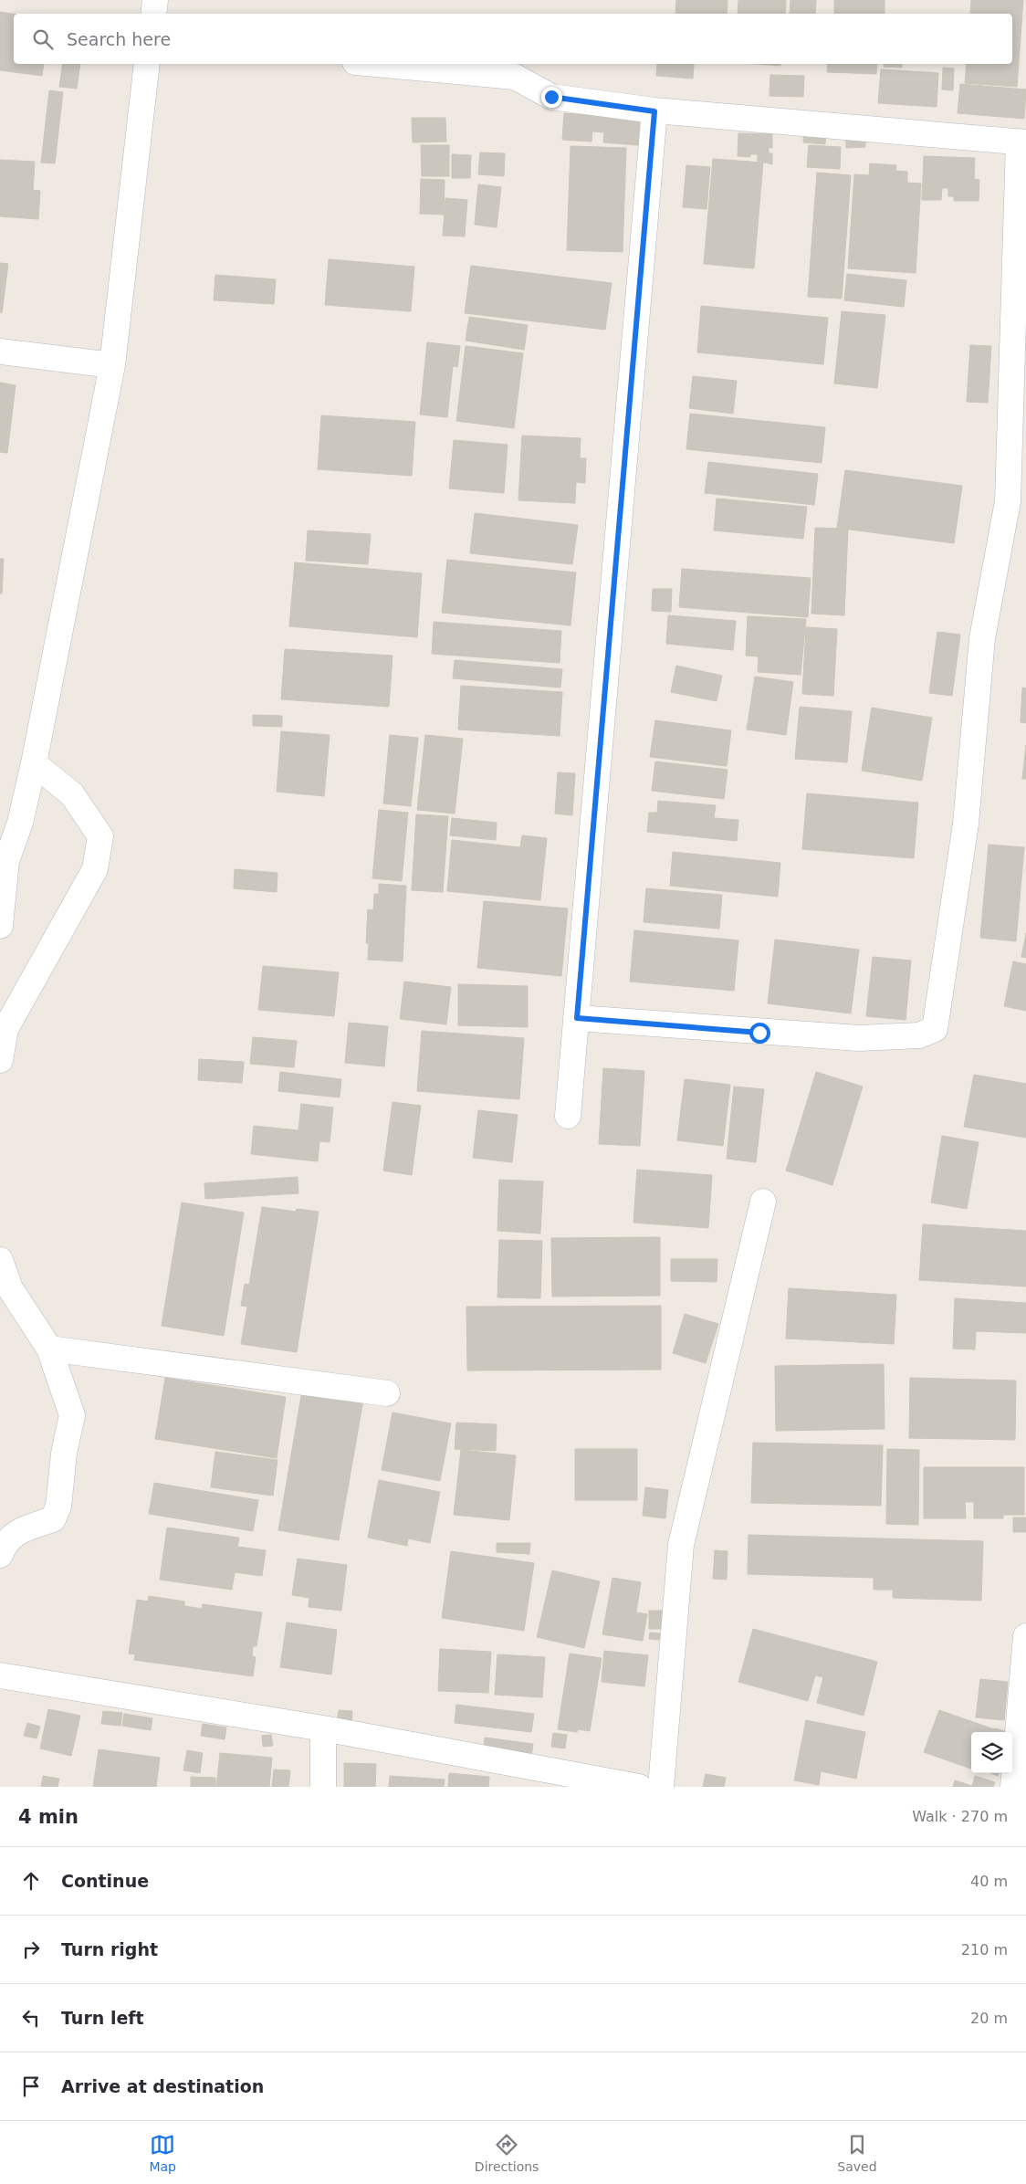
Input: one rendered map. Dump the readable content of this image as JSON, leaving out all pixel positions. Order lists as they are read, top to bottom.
{
  "page": {
    "search": "Search here",
    "heading": ["4 min", "Walk · 270 m"],
    "list": [
      ["Continue", "40 m"],
      ["Turn right", "210 m"],
      ["Turn left", "20 m"],
      "Arrive at destination"
    ],
    "nav": ["Map", "Directions", "Saved"]
  }
}
